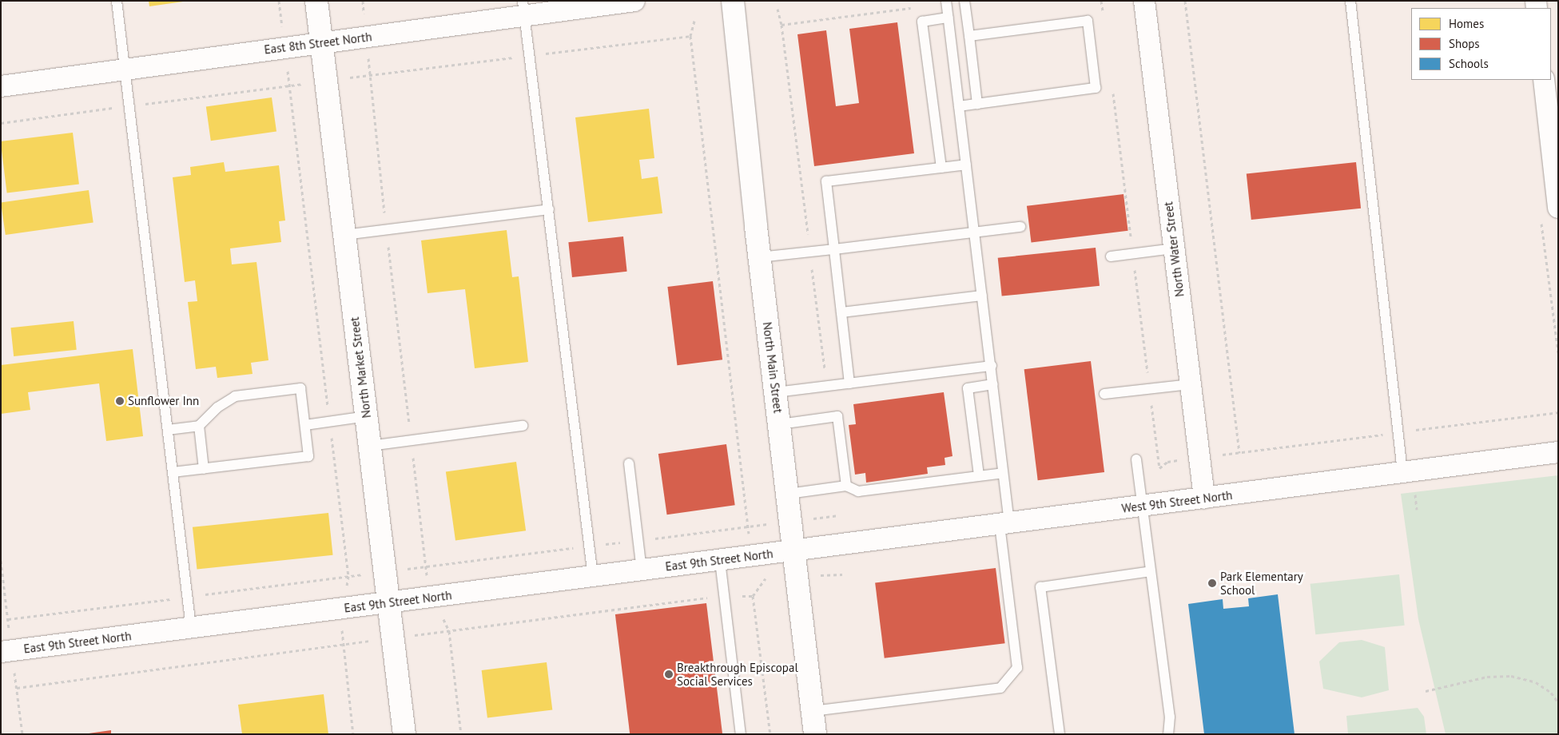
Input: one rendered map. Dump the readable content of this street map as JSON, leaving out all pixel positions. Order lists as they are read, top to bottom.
{
  "streets": {
    "street": [
      "East 8th Street North",
      "North Water Street",
      "North Market Street",
      "North Main Street",
      "West 9th Street North",
      "East 9th Street North"
    ]
  },
  "crossings": [
    ["East 8th Street North", "North Market Street"],
    ["North Water Street", "West 9th Street North"],
    ["North Market Street", "East 9th Street North"],
    ["North Main Street", "West 9th Street North"],
    ["North Main Street", "East 9th Street North"],
    ["West 9th Street North", "East 9th Street North"]
  ],
  "places": ["Sunflower Inn", "Park Elementary School", "Breakthrough Episcopal Social Services"],
  "legend": ["Homes", "Shops", "Schools"]
}
